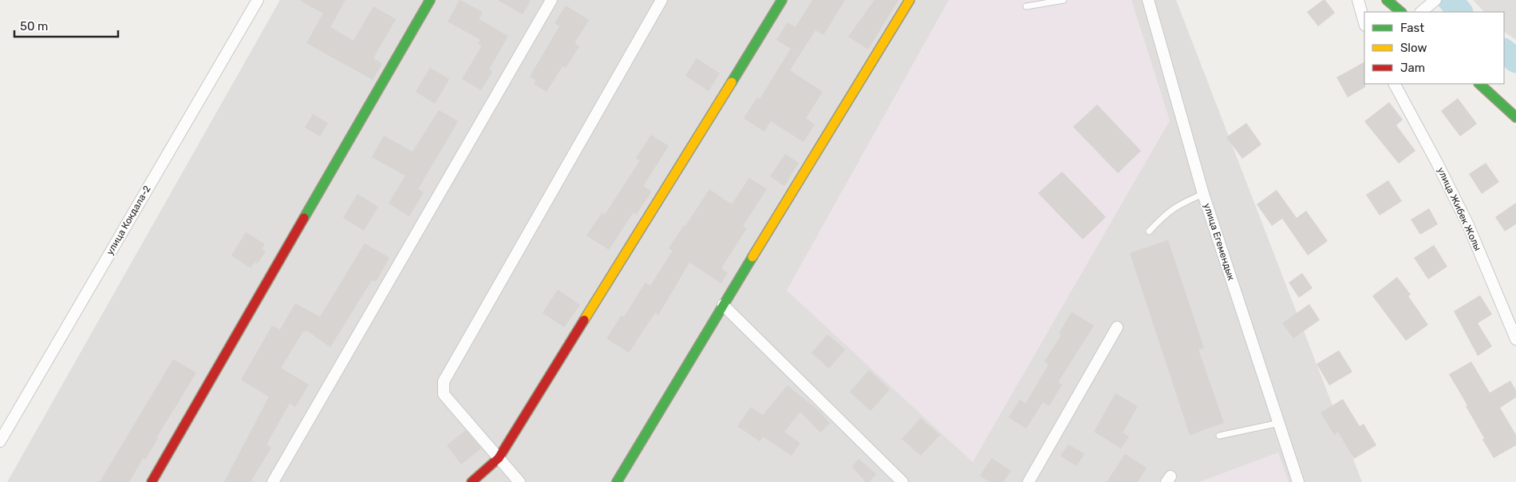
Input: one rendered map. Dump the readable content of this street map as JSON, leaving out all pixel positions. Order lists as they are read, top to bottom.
{
  "streets": {
    "street": ["улица Жибек Жолы", "улица Кокдала-2", "улица Егемендык"]
  },
  "legend": ["Fast", "Slow", "Jam"],
  "scale_bar": "50 m"
}
